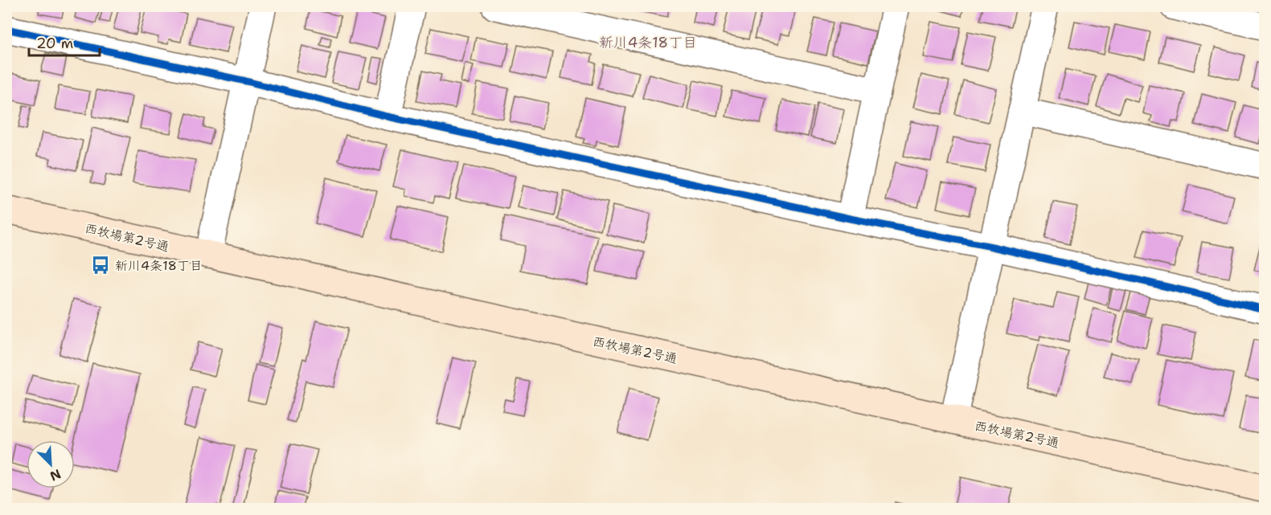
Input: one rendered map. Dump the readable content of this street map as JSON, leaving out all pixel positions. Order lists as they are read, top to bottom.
{
  "streets": {
    "street": ["西牧場第2号通"]
  },
  "districts": ["新川4条18丁目"],
  "places": {
    "bus stop": ["新川4条18丁目"]
  },
  "scale_bar": "20 m",
  "north": "bottom right"
}
